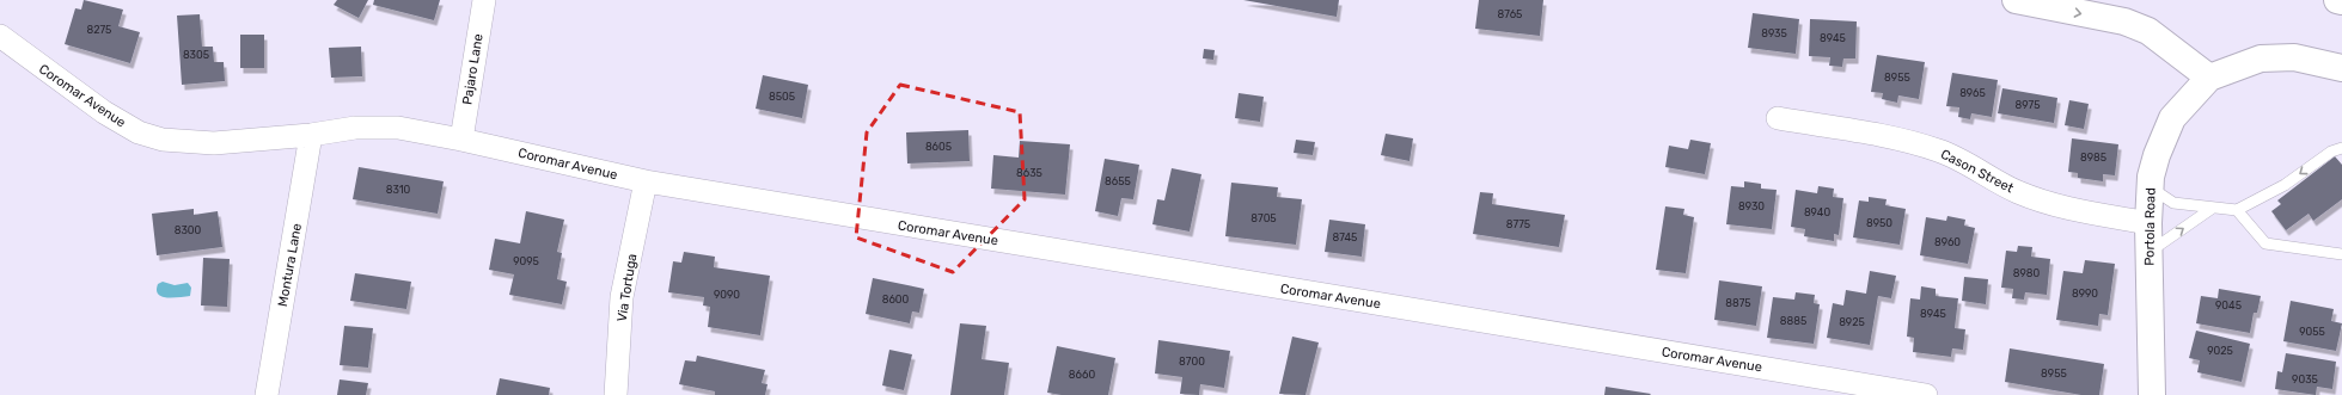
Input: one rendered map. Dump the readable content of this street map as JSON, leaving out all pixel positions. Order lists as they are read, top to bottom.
{
  "streets": {
    "main road": ["Portola Road"],
    "street": [
      "Pajaro Lane",
      "Coromar Avenue",
      "Cason Street",
      "Montura Lane",
      "Via Tortuga"
    ]
  },
  "crossings": [
    ["Pajaro Lane", "Coromar Avenue"],
    ["Coromar Avenue", "Montura Lane"],
    ["Coromar Avenue", "Via Tortuga"],
    ["Cason Street", "Portola Road"]
  ],
  "house_numbers": [
    "8765",
    "8275",
    "8935",
    "8945",
    "8305",
    "8955",
    "8965",
    "8505",
    "8975",
    "8605",
    "8985",
    "8635",
    "8655",
    "8310",
    "8930",
    "8940",
    "8705",
    "8950",
    "8775",
    "8300",
    "8745",
    "8960",
    "9095",
    "8980",
    "8990",
    "9090",
    "8600",
    "8875",
    "9045",
    "8945",
    "8885",
    "8925",
    "9055",
    "9025",
    "8700",
    "8955",
    "8660",
    "9035"
  ]
}
